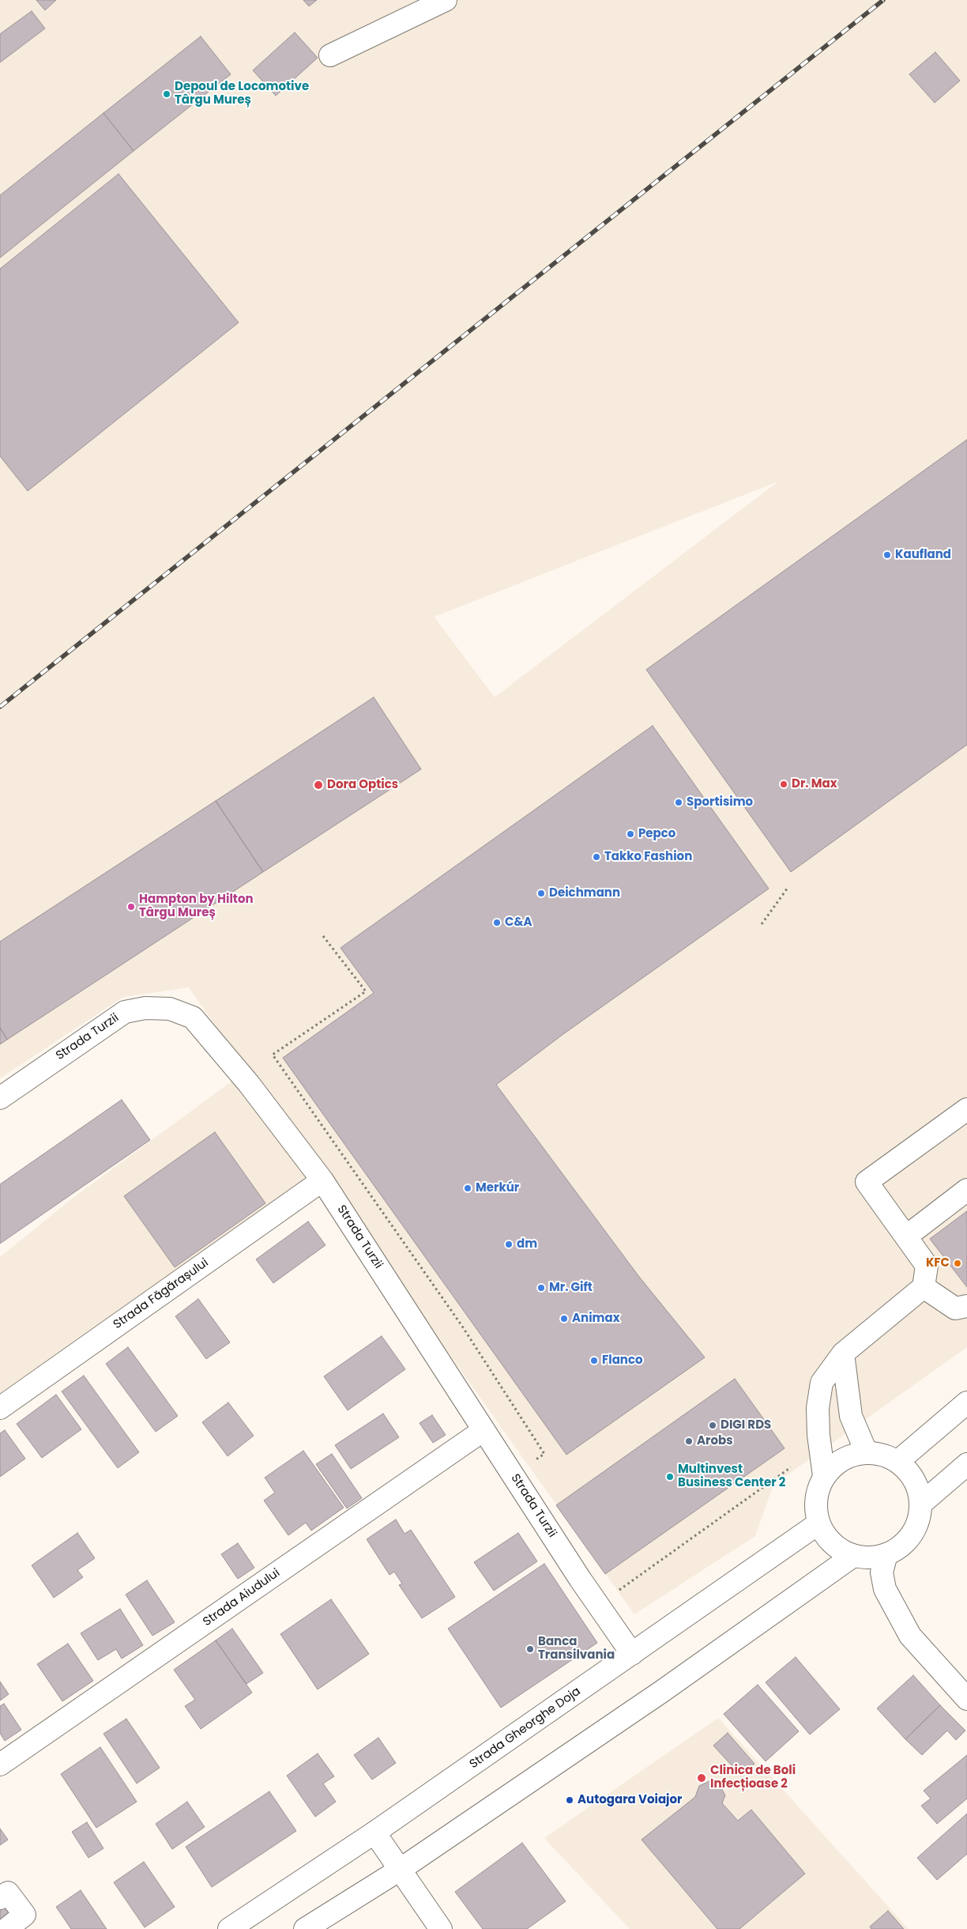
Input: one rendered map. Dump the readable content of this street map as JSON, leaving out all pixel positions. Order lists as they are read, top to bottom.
{
  "streets": {
    "street": [
      "Strada Turzii",
      "Strada Făgărașului",
      "Strada Aiudului",
      "Strada Gheorghe Doja"
    ]
  },
  "crossings": [
    ["Strada Turzii", "Strada Făgărașului"],
    ["Strada Turzii", "Strada Aiudului"],
    ["Strada Turzii", "Strada Gheorghe Doja"]
  ],
  "places": [
    "Depoul de Locomotive Târgu Mureș",
    "Kaufland",
    "Dr. Max",
    "Dora Optics",
    "Sportisimo",
    "Pepco",
    "Takko Fashion",
    "Deichmann",
    "Hampton by Hilton Târgu Mureș",
    "C&A",
    "Merkúr",
    "dm",
    "KFC",
    "Mr. Gift",
    "Animax",
    "Flanco",
    "DIGI RDS",
    "Arobs",
    "Multinvest Business Center 2",
    "Banca Transilvania",
    "Clinica de Boli Infecțioase 2",
    "Autogara Voiajor"
  ]
}
